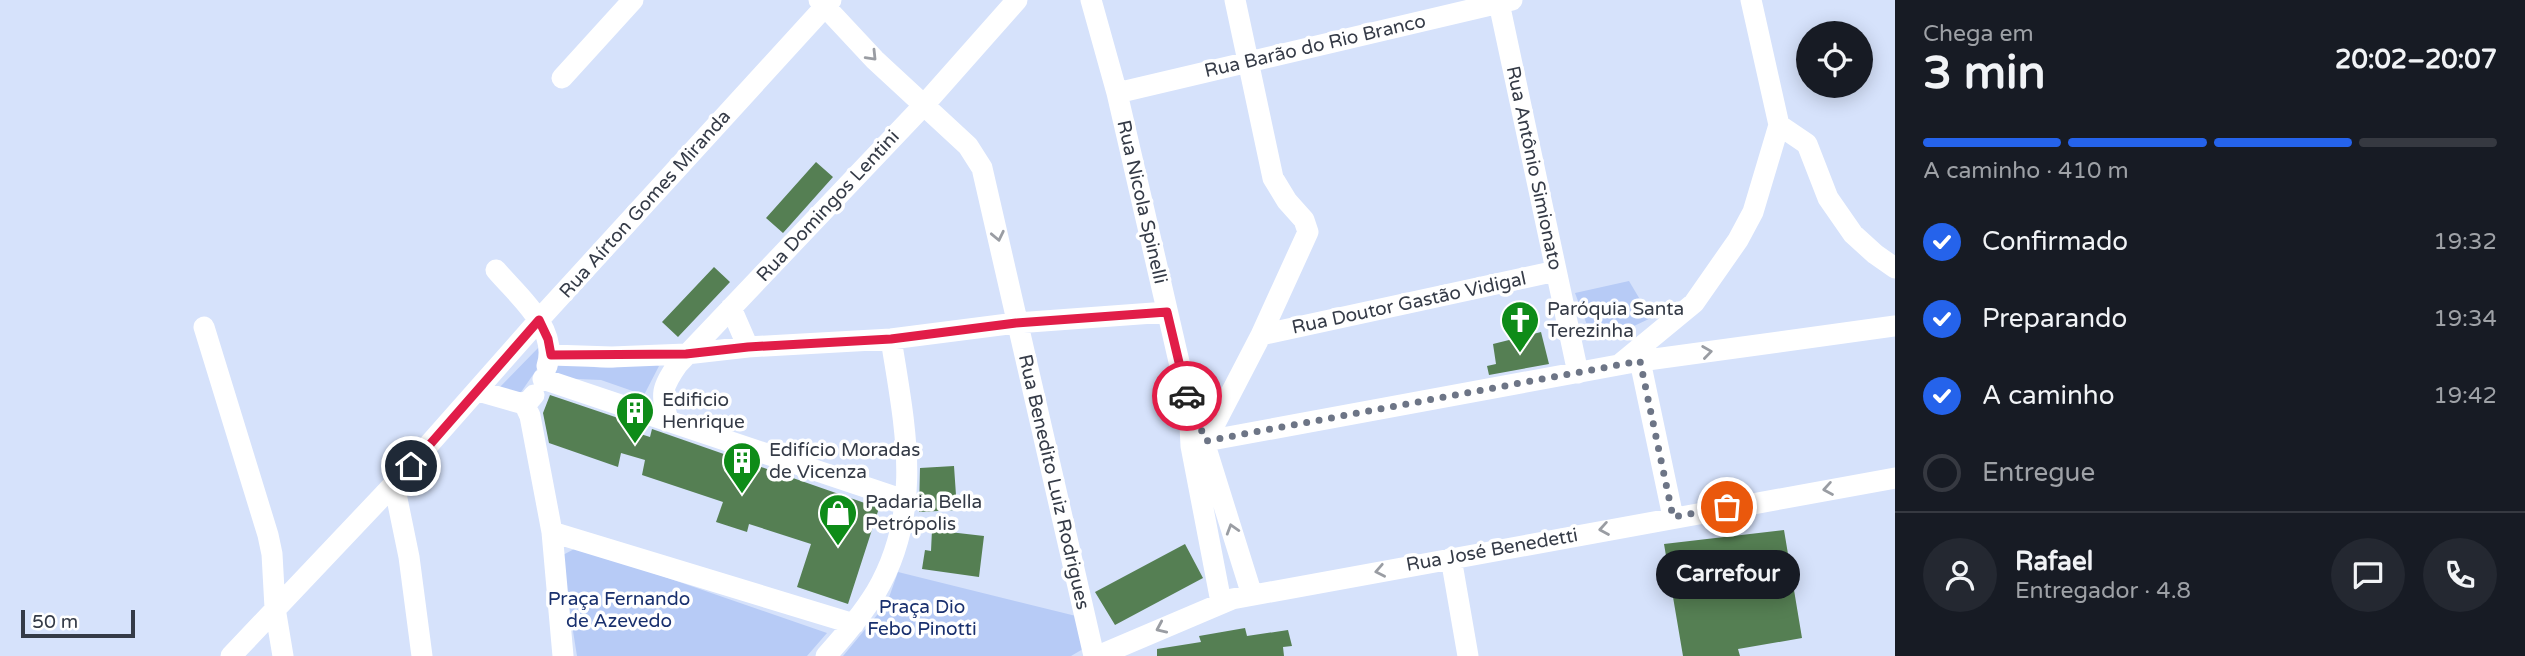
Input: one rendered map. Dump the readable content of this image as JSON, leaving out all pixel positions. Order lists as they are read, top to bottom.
{
  "streets": {
    "street": [
      "Rua Barão do Rio Branco",
      "Rua Antônio Simionato",
      "Rua Nicola Spinelli",
      "Rua Aírton Gomes Miranda",
      "Rua Domingos Lentini",
      "Rua Doutor Gastão Vidigal",
      "Rua Benedito Luiz Rodrigues",
      "Rua José Benedetti"
    ]
  },
  "crossings": [
    ["Rua Barão do Rio Branco", "Rua Antônio Simionato"],
    ["Rua Barão do Rio Branco", "Rua Nicola Spinelli"],
    ["Rua Antônio Simionato", "Rua Doutor Gastão Vidigal"],
    ["Rua Nicola Spinelli", "Rua José Benedetti"],
    ["Rua Aírton Gomes Miranda", "Rua Benedito Luiz Rodrigues"],
    ["Rua Domingos Lentini", "Rua Benedito Luiz Rodrigues"],
    ["Rua Benedito Luiz Rodrigues", "Rua José Benedetti"]
  ],
  "one_way": ["Rua Benedito Luiz Rodrigues"],
  "parks": ["Praça Fernando de Azevedo", "Praça Dio Febo Pinotti"],
  "places": {
    "church": ["Paróquia Santa Terezinha"],
    "building": ["Edificio Henrique", "Edifício Moradas de Vicenza"],
    "other": ["Carrefour"],
    "shop": ["Padaria Bella Petrópolis"]
  },
  "scale_bar": "50 m",
  "page": {
    "heading": ["3 min", "Chega em", "20:02–20:07"],
    "panel": ["Rafael", "Entregador · 4.8"],
    "bar": "A caminho · 410 m",
    "list": [
      ["Confirmado", "19:32"],
      ["Preparando", "19:34"],
      ["A caminho", "19:42"],
      "Entregue"
    ],
    "bubble": "Carrefour",
    "scale": "50 m"
  }
}
